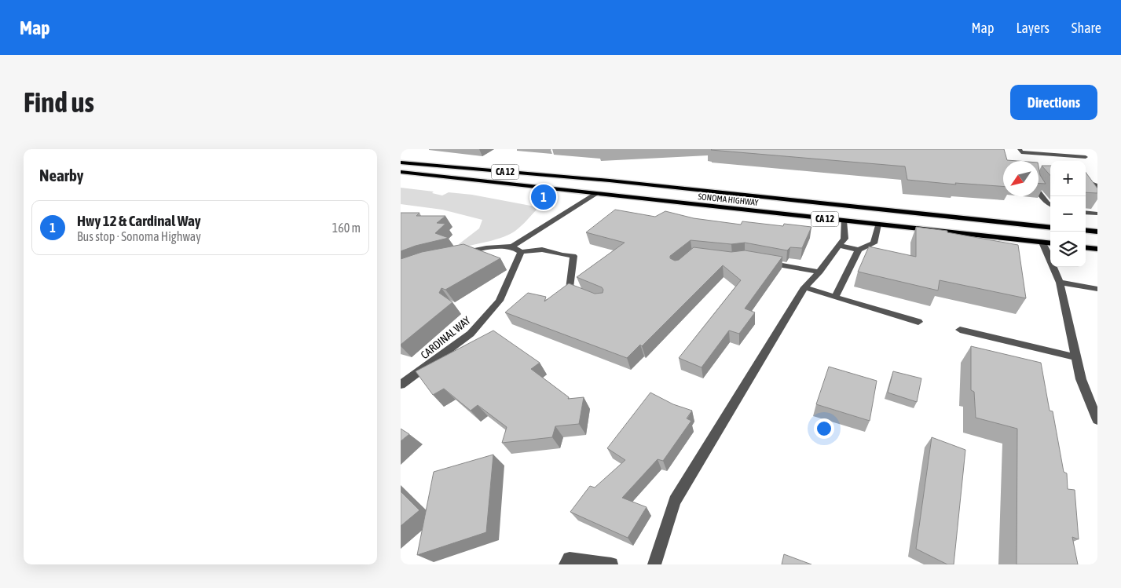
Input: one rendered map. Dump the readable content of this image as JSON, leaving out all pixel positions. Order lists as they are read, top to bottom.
{
  "streets": {
    "main road": ["CA 12", "SONOMA HIGHWAY"],
    "street": ["CARDINAL WAY"]
  },
  "north": "bottom left",
  "page": {
    "header": "Map",
    "nav": ["Map", "Layers", "Share"],
    "buttons": "Directions",
    "title": "Find us",
    "heading": "Nearby",
    "map_buttons": ["+", "−"],
    "pins": "1",
    "list": [
      {
        "mark": "1",
        "name": "Hwy 12 & Cardinal Way",
        "note": "Bus stop · Sonoma Highway",
        "value": "160 m"
      }
    ]
  }
}
